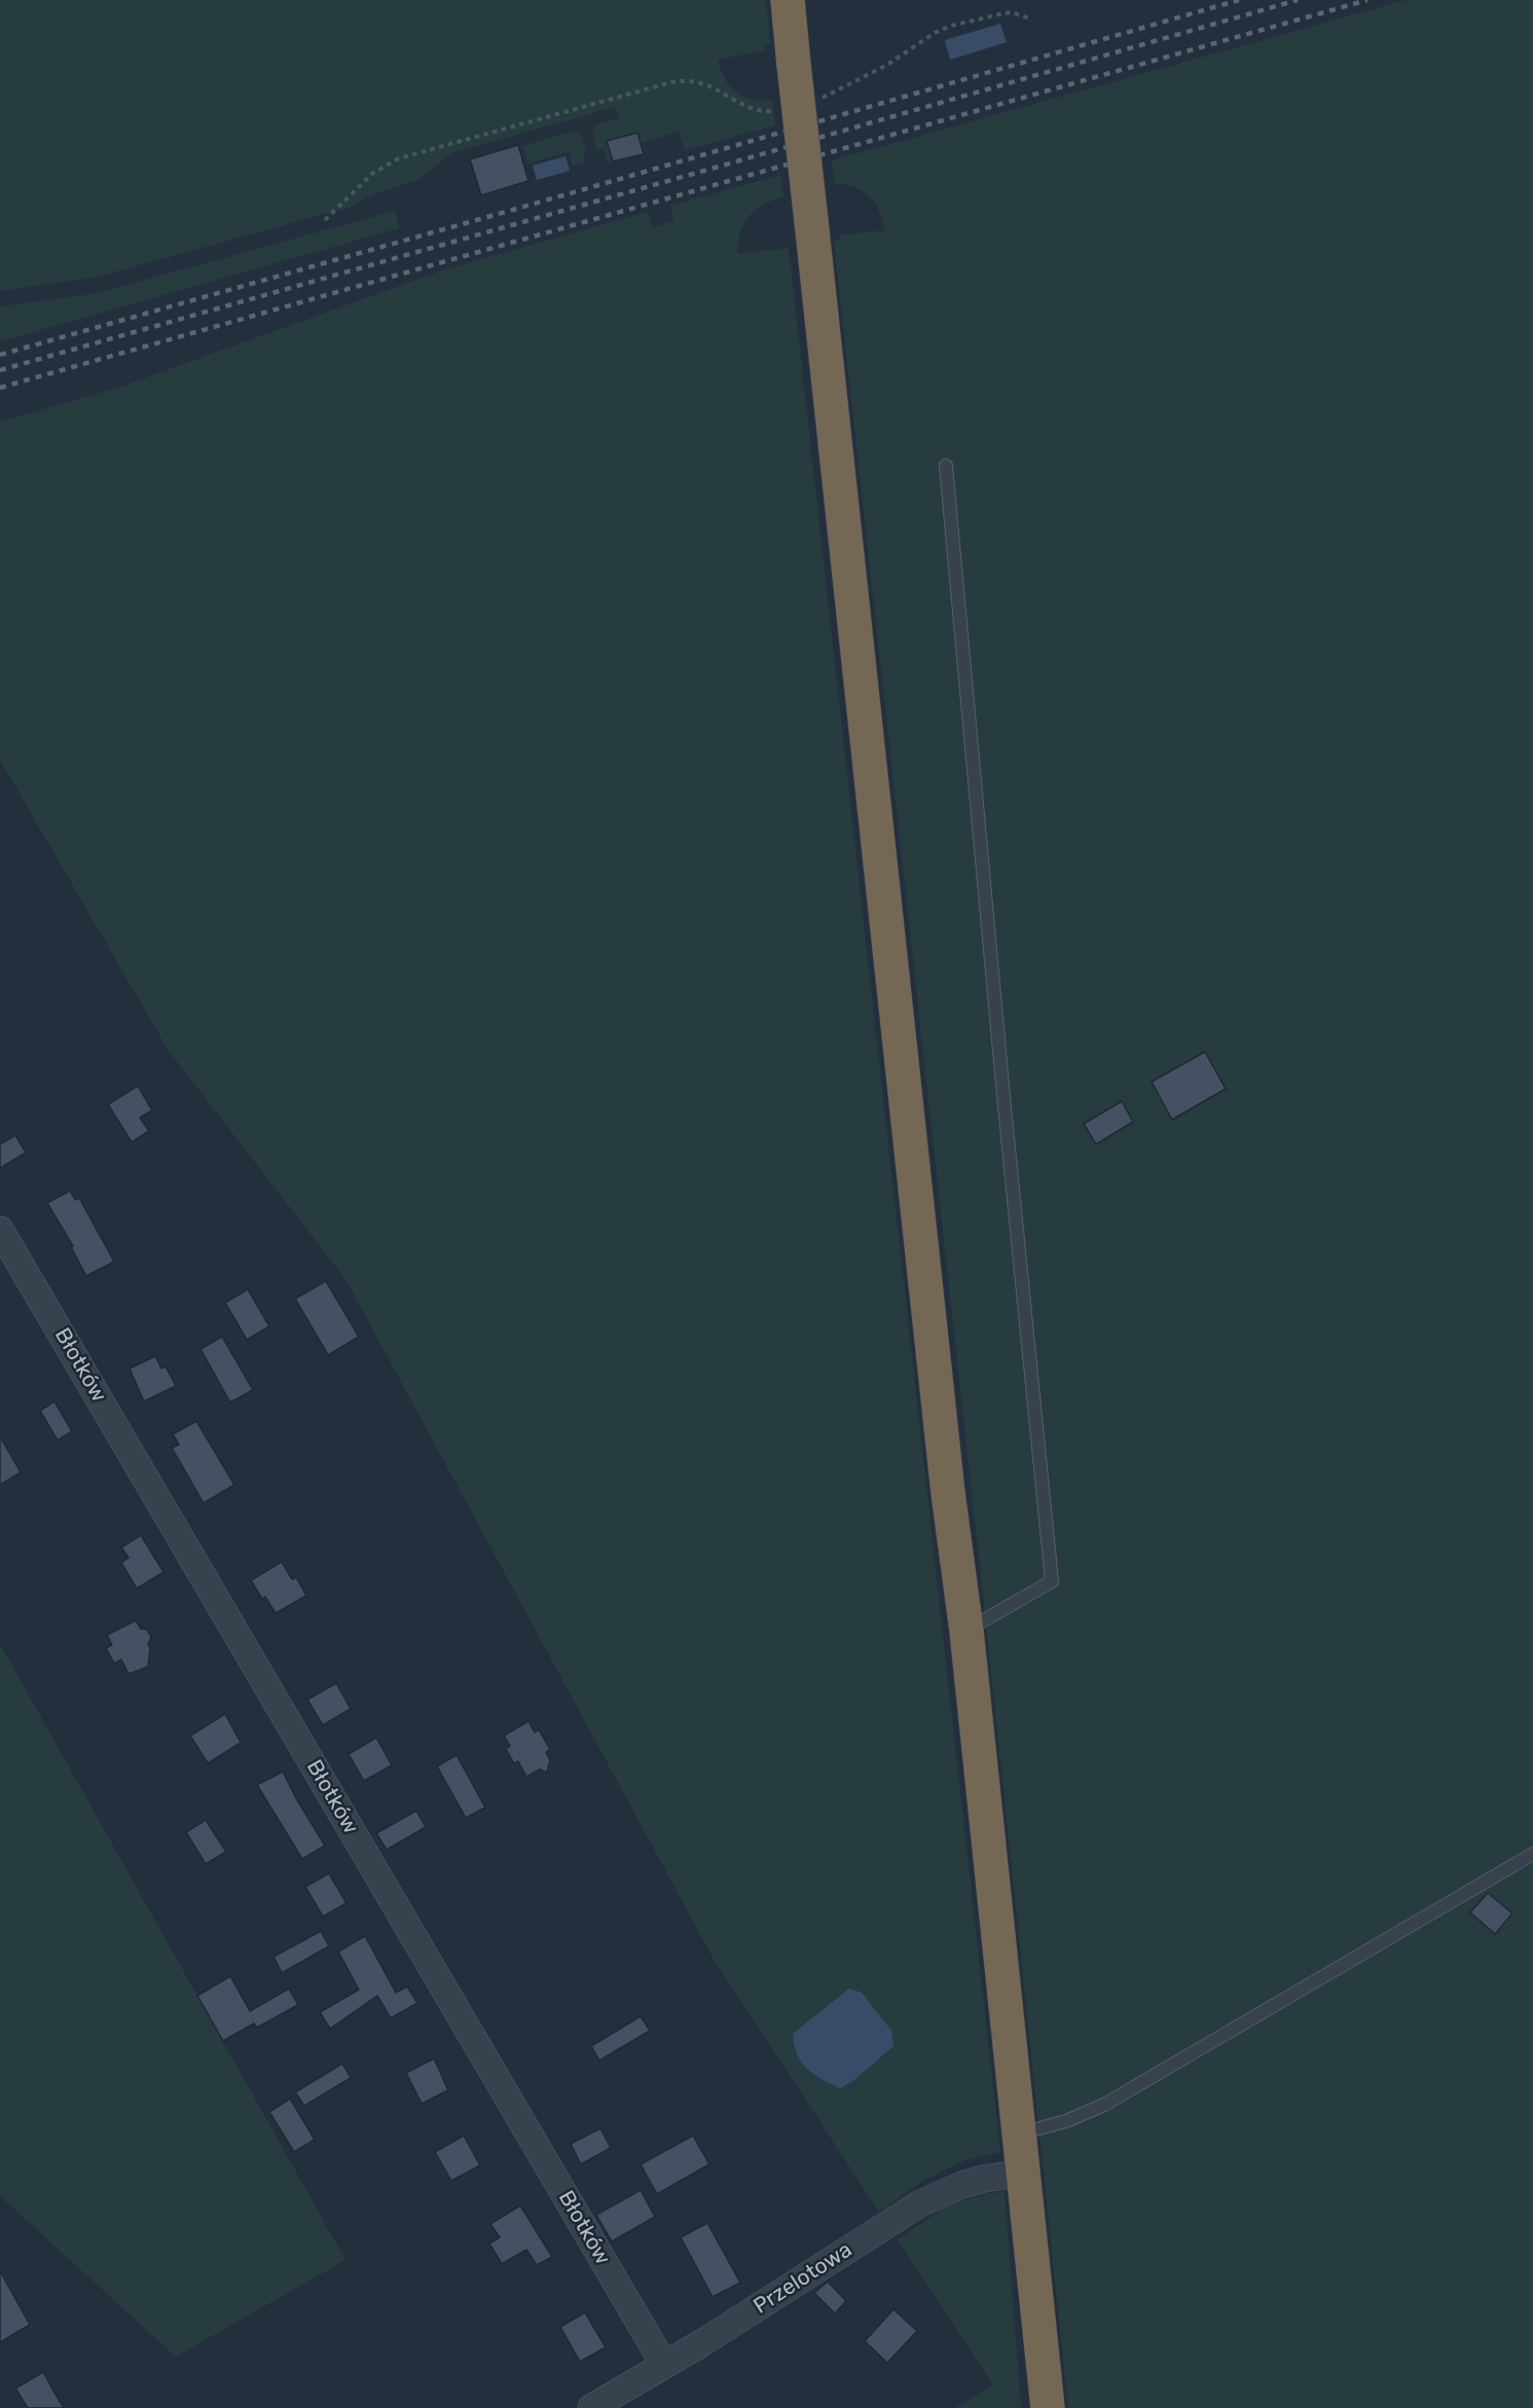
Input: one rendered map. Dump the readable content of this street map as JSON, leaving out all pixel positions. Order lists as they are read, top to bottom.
{
  "streets": {
    "street": ["Błotków", "Przelotowa"]
  },
  "crossings": [
    ["Błotków", "Przelotowa"]
  ]
}
